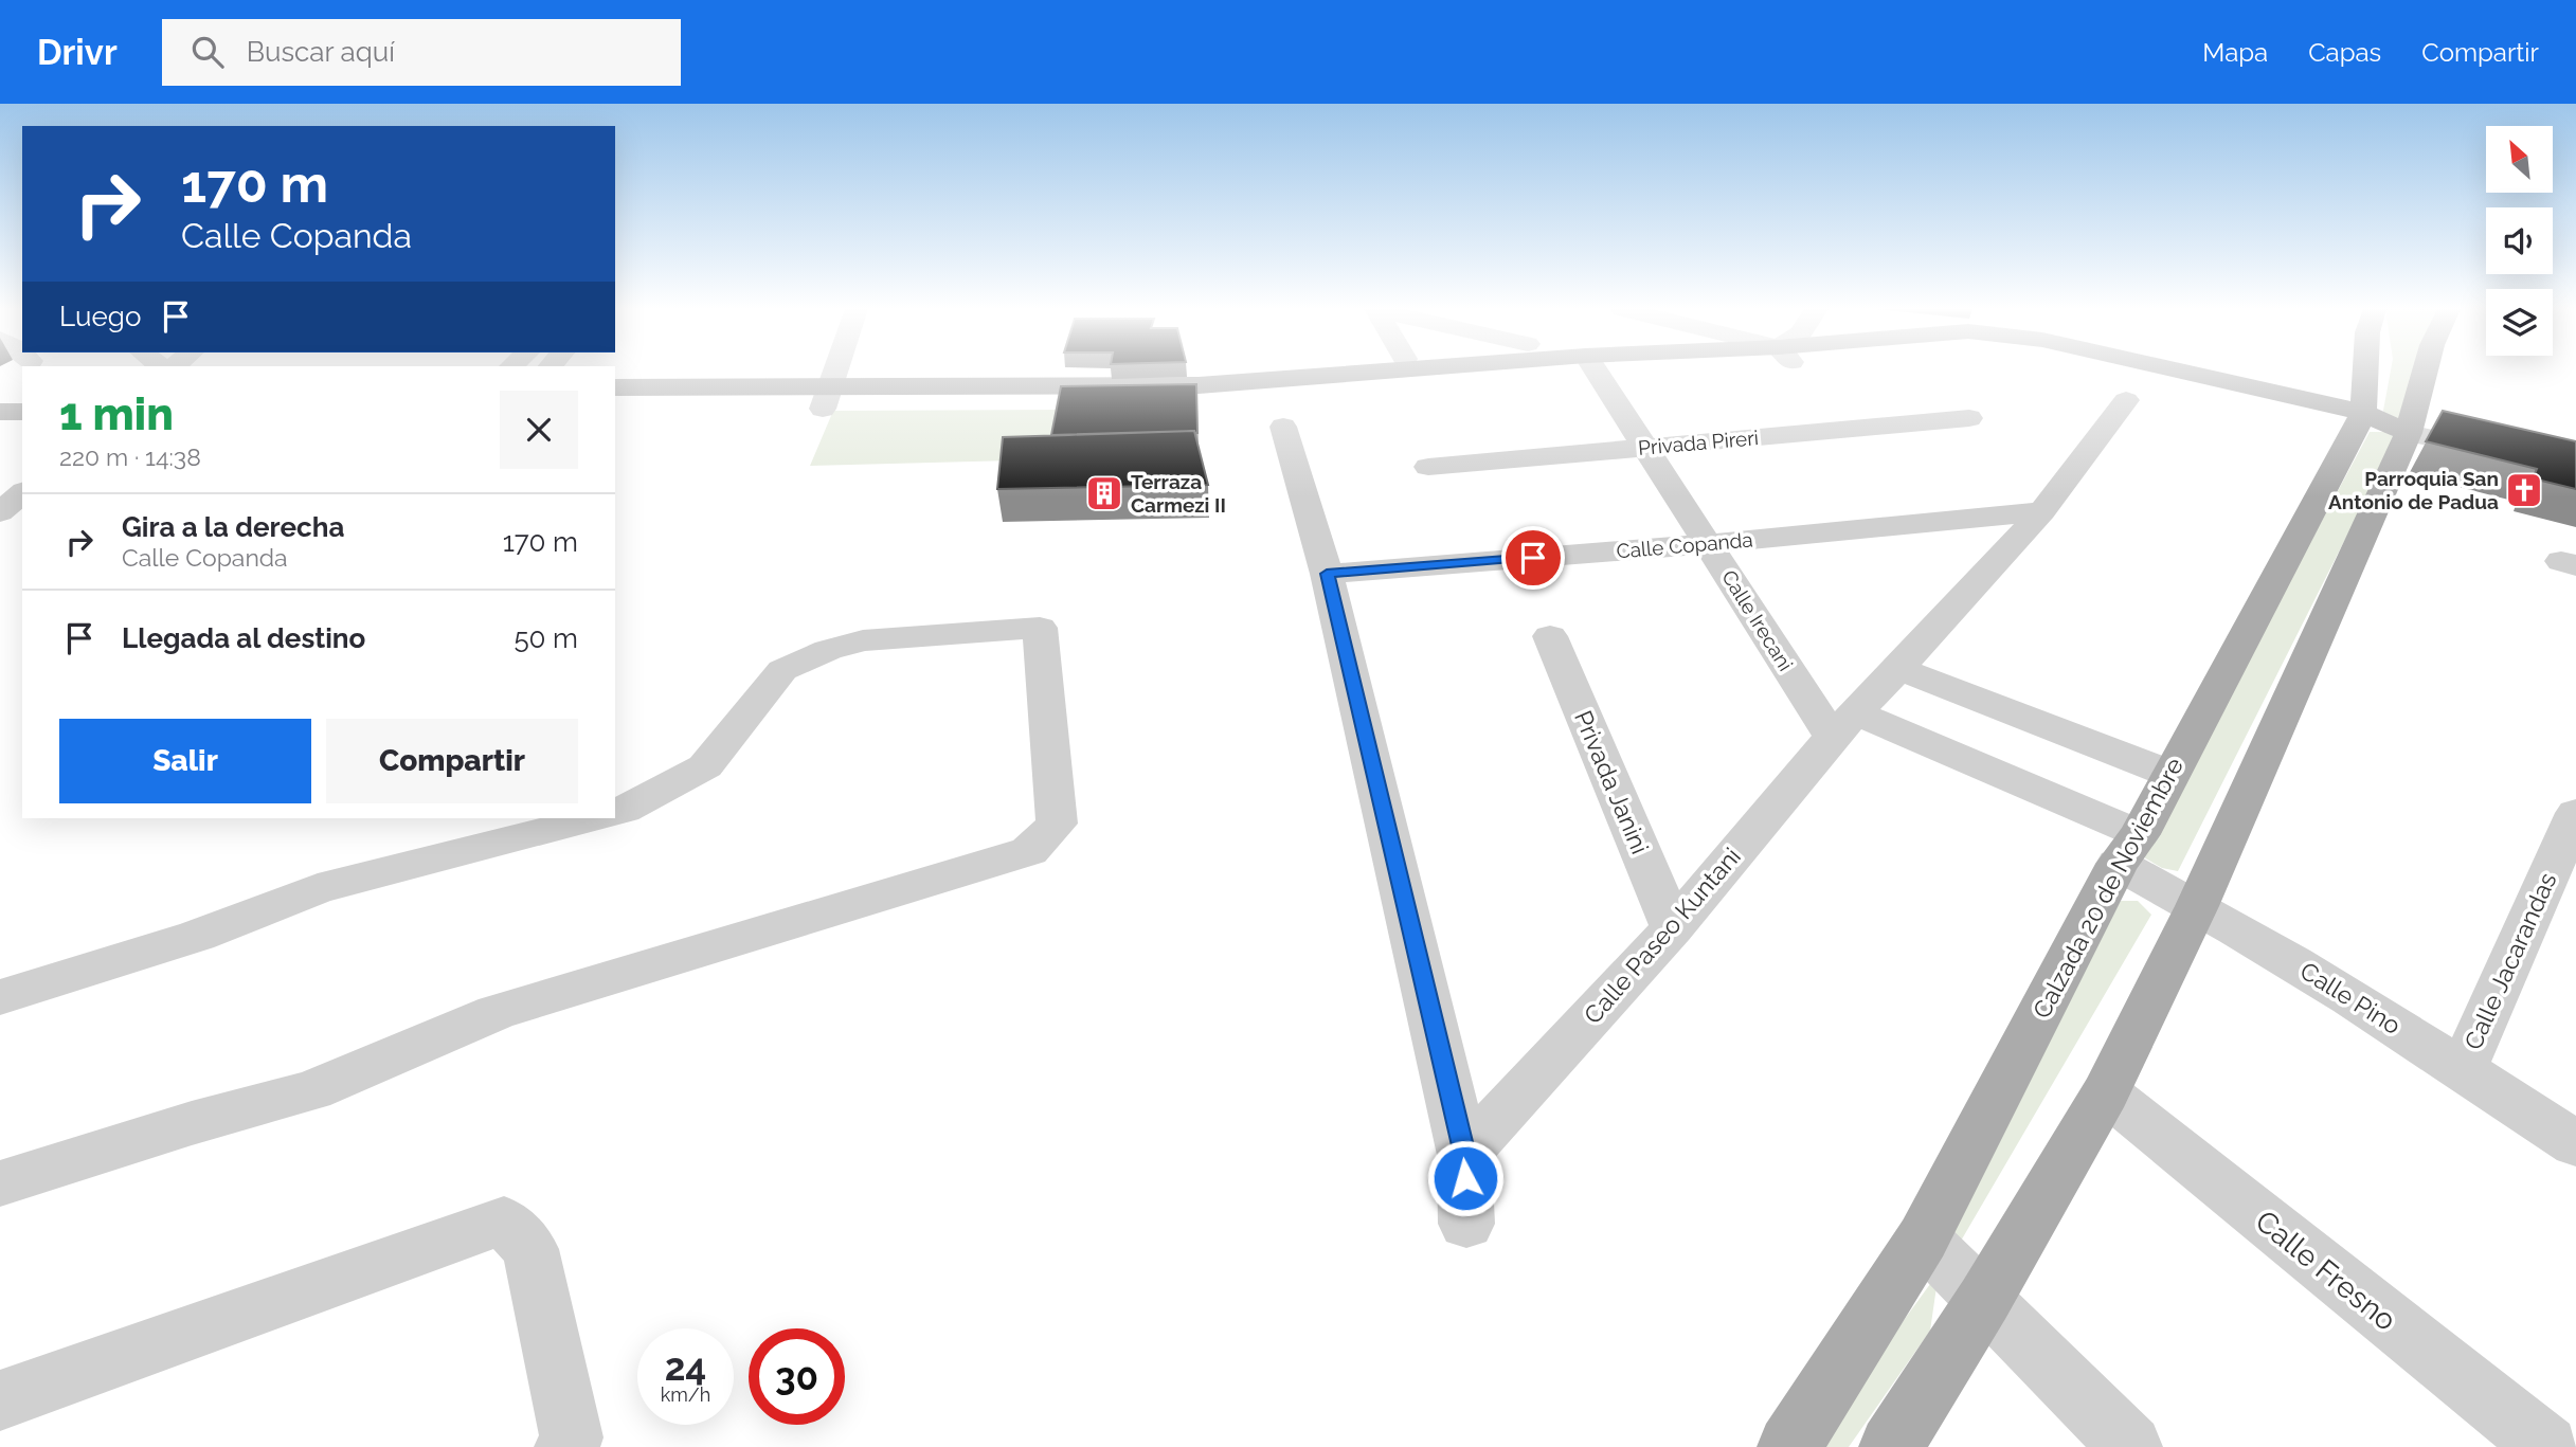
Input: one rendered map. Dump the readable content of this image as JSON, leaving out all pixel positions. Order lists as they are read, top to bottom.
{
  "streets": {
    "main road": ["Calzada 20 de Noviembre"],
    "street": [
      "Privada Pireri",
      "Calle Copanda",
      "Calle Irecani",
      "Privada Janini",
      "Calle Paseo Kuntani",
      "Calle Jacarandas",
      "Calle Pino",
      "Calle Fresno"
    ]
  },
  "crossings": [
    ["Privada Pireri", "Calle Irecani"],
    ["Calle Copanda", "Calle Irecani"],
    ["Calle Copanda", "Calle Paseo Kuntani"],
    ["Calle Irecani", "Calle Paseo Kuntani"],
    ["Privada Janini", "Calle Paseo Kuntani"],
    ["Calzada 20 de Noviembre", "Calle Pino"],
    ["Calle Jacarandas", "Calle Pino"]
  ],
  "places": {
    "church": ["Parroquia San Antonio de Padua"],
    "building": ["Terraza Carmezi II"]
  },
  "north": "top left",
  "page": {
    "header": "Drivr",
    "search": "Buscar aquí",
    "nav": ["Mapa", "Capas", "Compartir"],
    "turn": ["170 m", "Calle Copanda"],
    "then": "Luego",
    "heading": ["1 min", "220 m · 14:38"],
    "list": [
      {
        "name": "Gira a la derecha",
        "note": "Calle Copanda",
        "value": "170 m"
      },
      {
        "name": "Llegada al destino",
        "value": "50 m"
      }
    ],
    "buttons": ["Salir", "Compartir"],
    "speed": "24 km/h",
    "limit": "30"
  }
}
